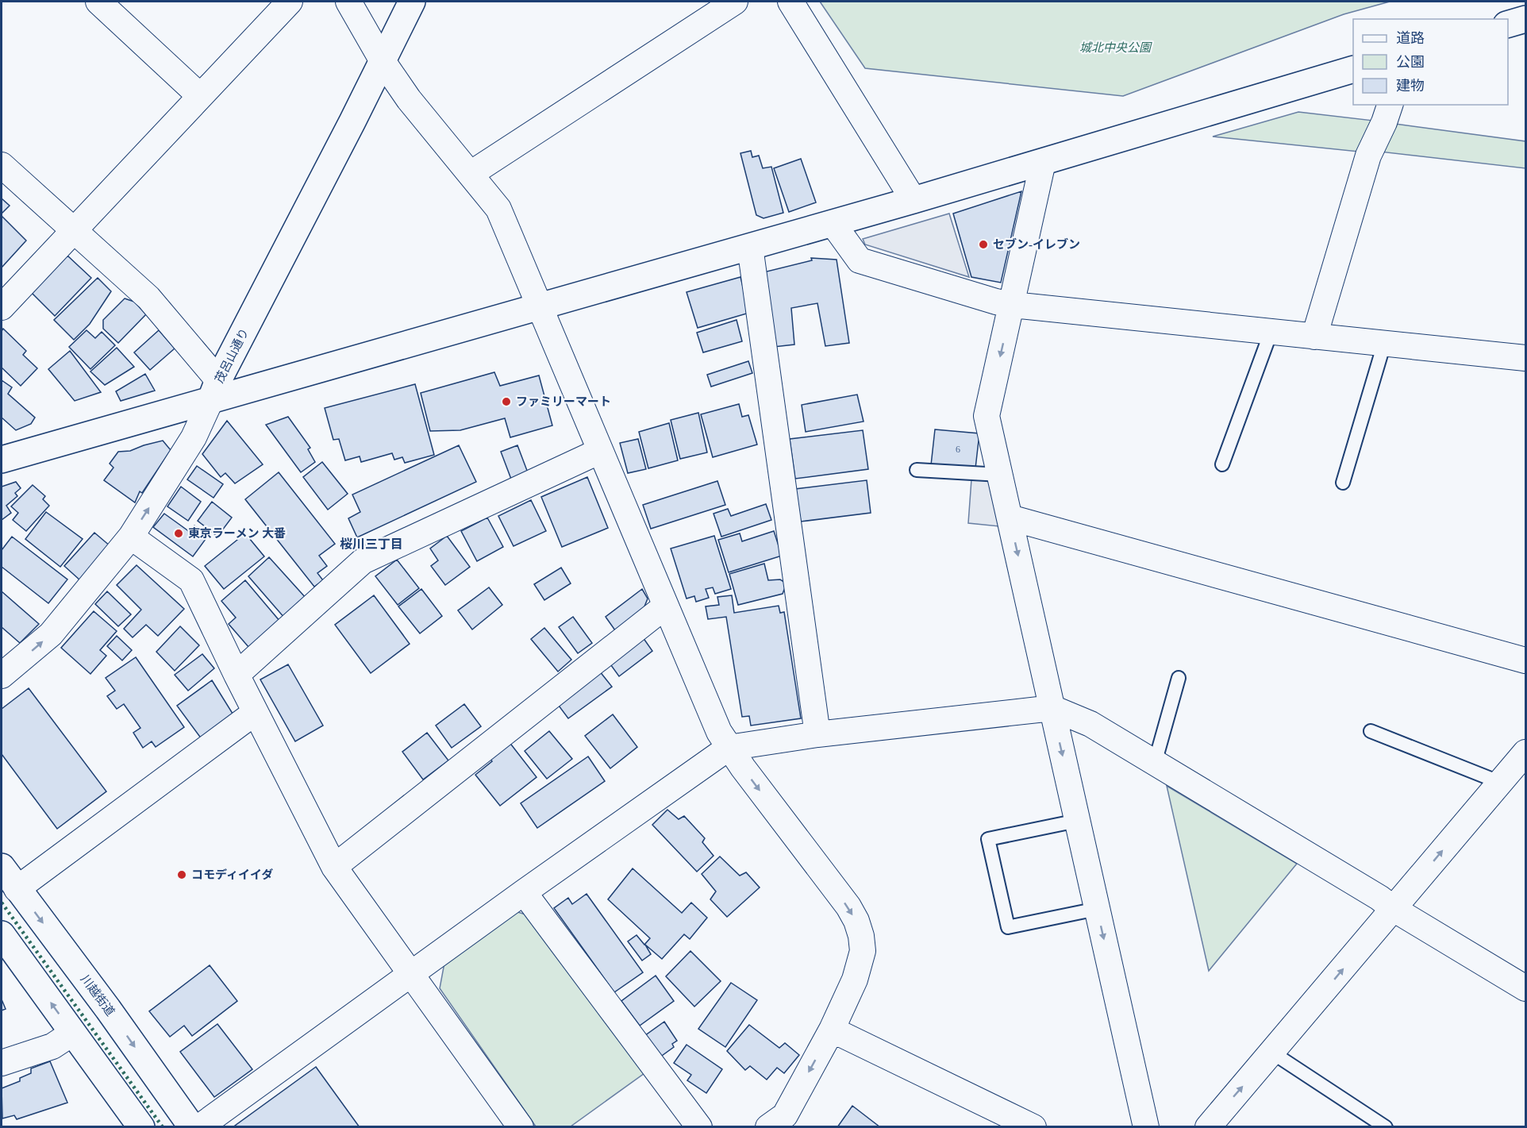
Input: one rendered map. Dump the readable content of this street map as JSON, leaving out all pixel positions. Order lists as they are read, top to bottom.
{
  "streets": {
    "main road": ["茂呂山通り", "川越街道"]
  },
  "one_way": ["茂呂山通り"],
  "districts": ["桜川三丁目"],
  "parks": ["城北中央公園"],
  "places": [
    "セブン-イレブン",
    "ファミリーマート",
    "東京ラーメン 大番",
    "コモディイイダ"
  ],
  "house_numbers": ["6"],
  "legend": ["道路", "公園", "建物"]
}
